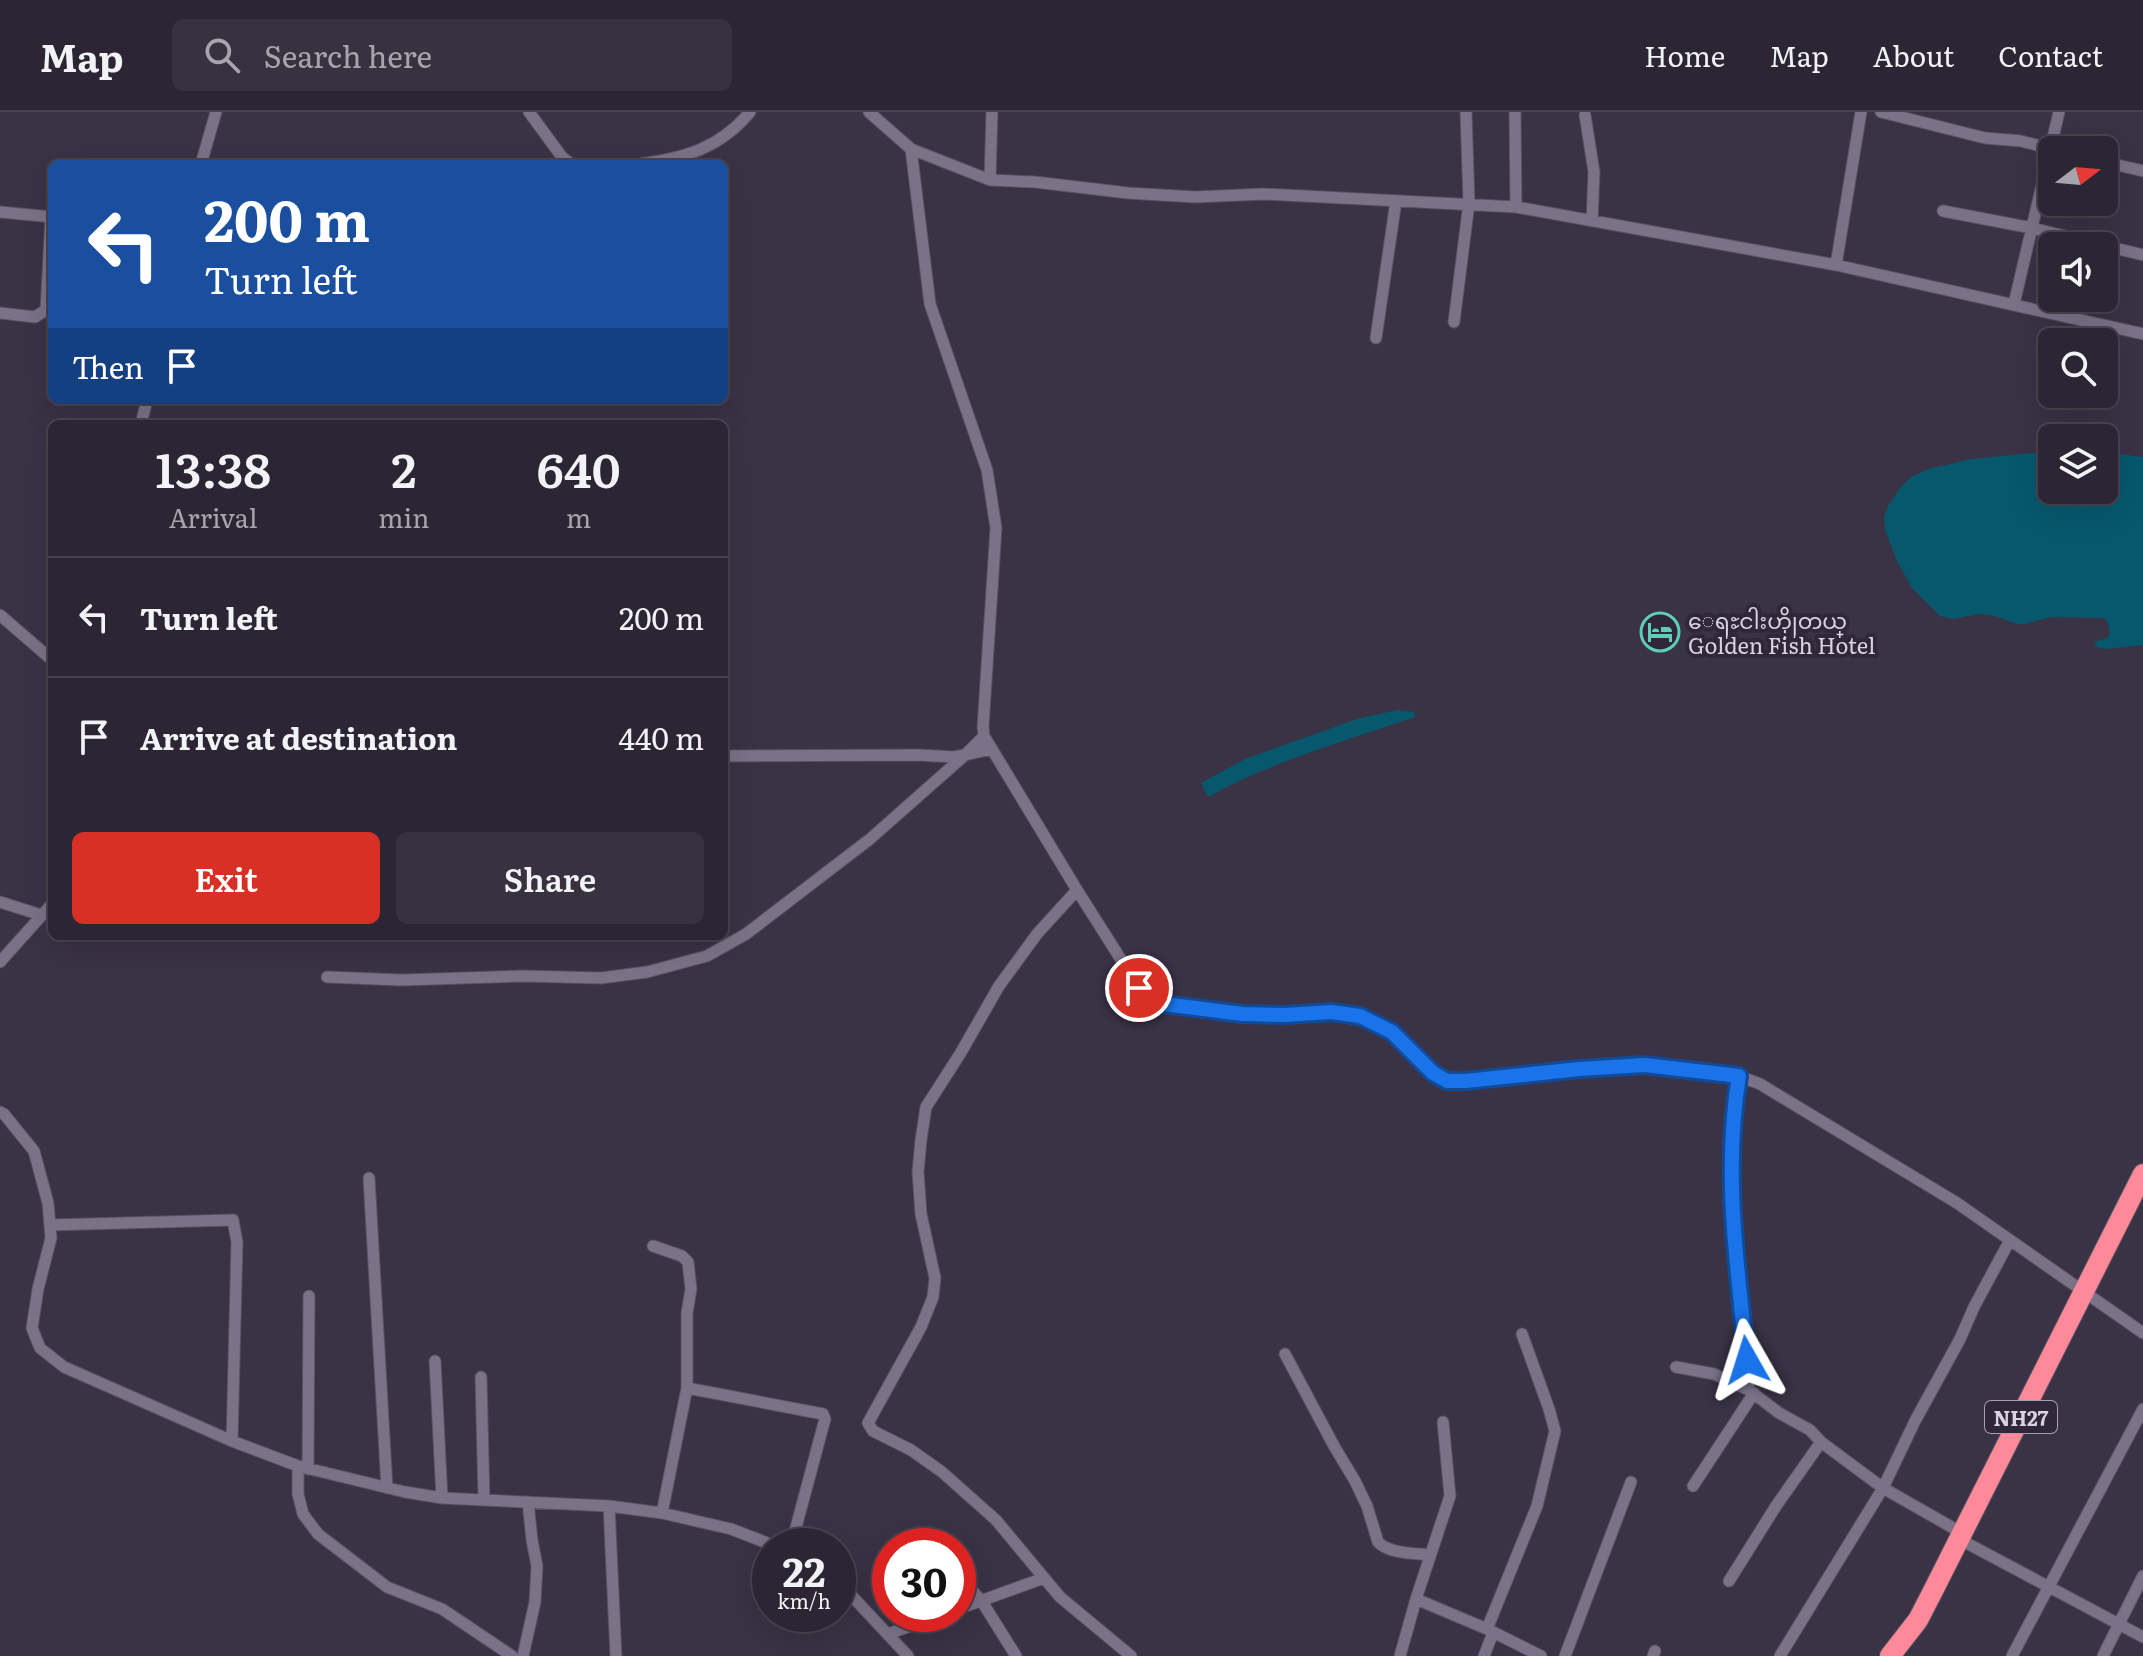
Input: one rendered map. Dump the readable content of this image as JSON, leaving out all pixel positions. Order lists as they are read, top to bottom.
{
  "streets": {
    "highway": ["NH27"]
  },
  "places": {
    "hotel": ["ေရႊငါးဟိုုတယ္ Golden Fish Hotel"]
  },
  "north": "right",
  "page": {
    "header": "Map",
    "search": "Search here",
    "nav": [
      "Home",
      "Map",
      "About",
      "Contact"
    ],
    "turn": ["200 m", "Turn left"],
    "then": "Then",
    "eta": [
      "13:38",
      "Arrival",
      "2",
      "min",
      "640",
      "m"
    ],
    "list": [
      {
        "name": "Turn left",
        "value": "200 m"
      },
      {
        "name": "Arrive at destination",
        "value": "440 m"
      }
    ],
    "buttons": ["Exit", "Share"],
    "speed": "22 km/h",
    "limit": "30"
  }
}
